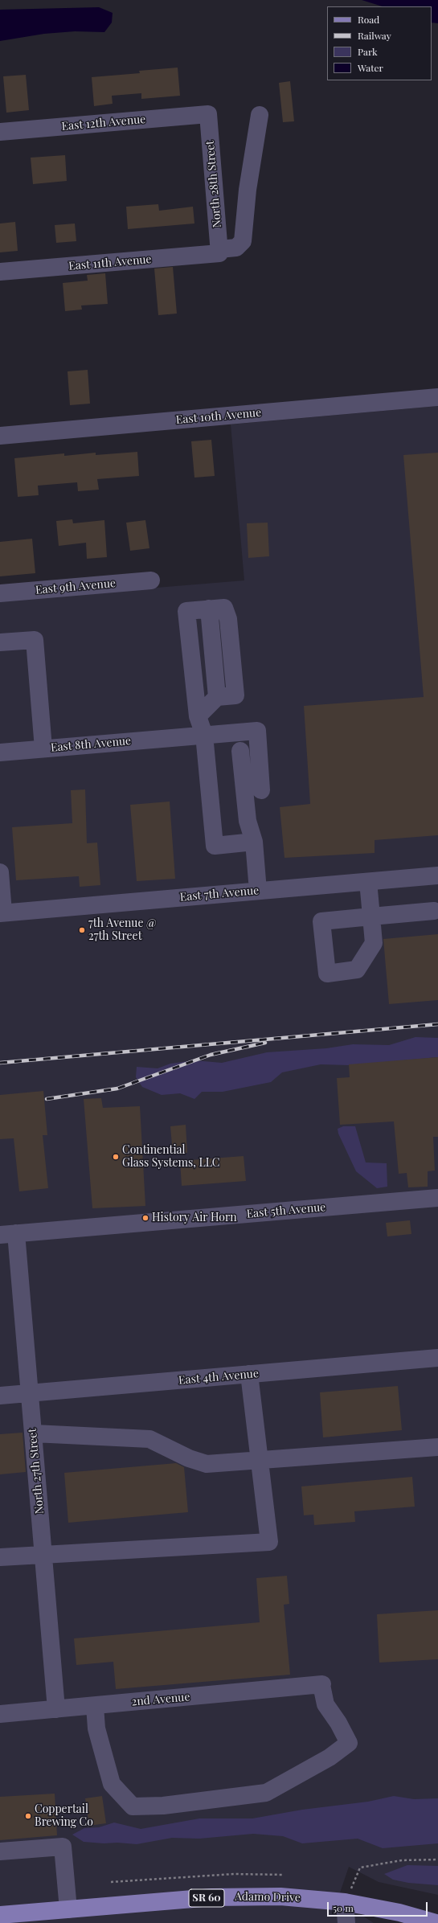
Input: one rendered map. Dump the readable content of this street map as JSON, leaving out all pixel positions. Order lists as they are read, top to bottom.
{
  "streets": {
    "main road": ["Adamo Drive", "SR 60"],
    "street": [
      "East 12th Avenue",
      "North 28th Street",
      "East 11th Avenue",
      "East 10th Avenue",
      "East 9th Avenue",
      "East 8th Avenue",
      "East 7th Avenue",
      "East 5th Avenue",
      "East 4th Avenue",
      "North 27th Street",
      "2nd Avenue"
    ]
  },
  "crossings": [
    ["East 12th Avenue", "North 28th Street"],
    ["North 28th Street", "East 11th Avenue"],
    ["East 5th Avenue", "North 27th Street"],
    ["East 4th Avenue", "North 27th Street"],
    ["North 27th Street", "2nd Avenue"]
  ],
  "places": [
    "7th Avenue @ 27th Street",
    "Continential Glass Systems, LLC",
    "History Air Horn",
    "Coppertail Brewing Co"
  ],
  "legend": [
    "Road",
    "Railway",
    "Park",
    "Water"
  ],
  "scale_bar": "50 m"
}
